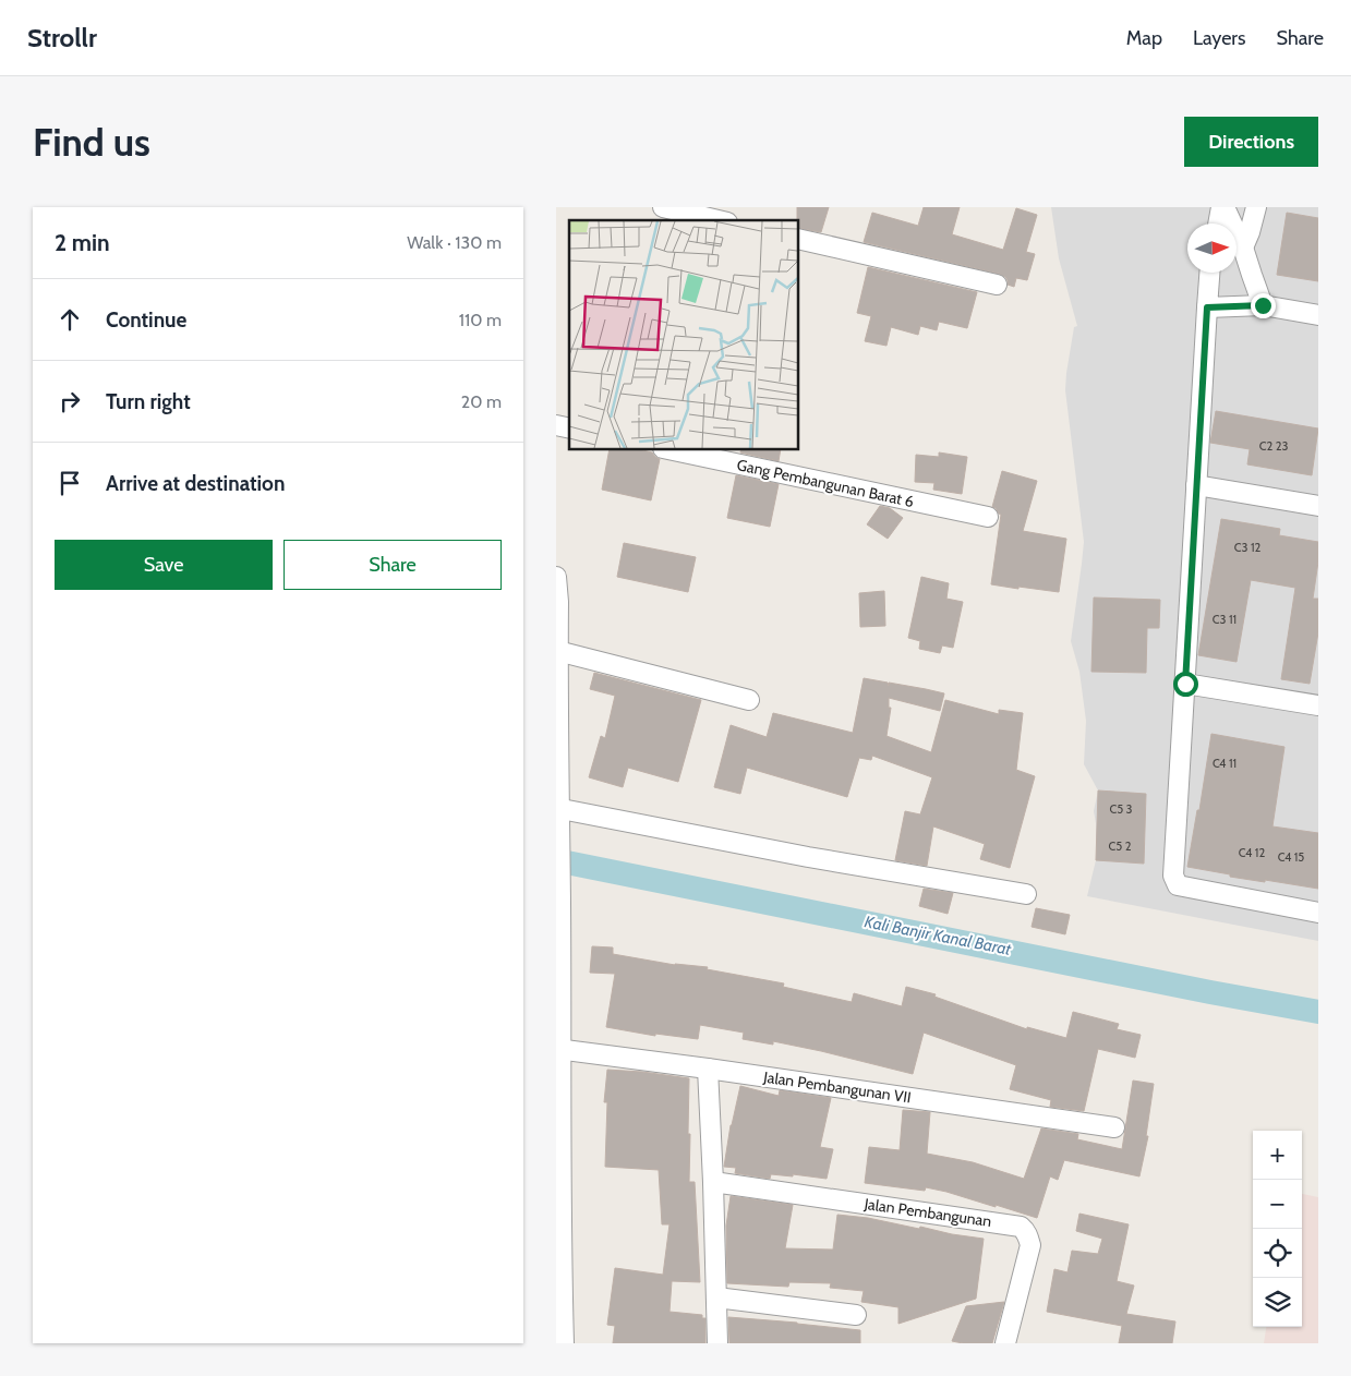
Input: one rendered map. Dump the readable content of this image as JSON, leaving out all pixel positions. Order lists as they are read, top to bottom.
{
  "streets": {
    "street": ["Gang Pembangunan Barat 6", "Jalan Pembangunan VII", "Jalan Pembangunan"]
  },
  "water": ["Kali Banjir Kanal Barat"],
  "house_numbers": [
    "C2 23",
    "C3 12",
    "C3 11",
    "C4 11",
    "C5 3",
    "C5 2",
    "C4 12",
    "C4 15"
  ],
  "north": "right",
  "page": {
    "header": "Strollr",
    "nav": ["Map", "Layers", "Share"],
    "buttons": [
      "Directions",
      ["Save", "Share"]
    ],
    "title": "Find us",
    "heading": ["2 min", "Walk · 130 m"],
    "list": [
      ["Continue", "110 m"],
      ["Turn right", "20 m"],
      "Arrive at destination"
    ],
    "map_buttons": ["+", "−"]
  }
}
